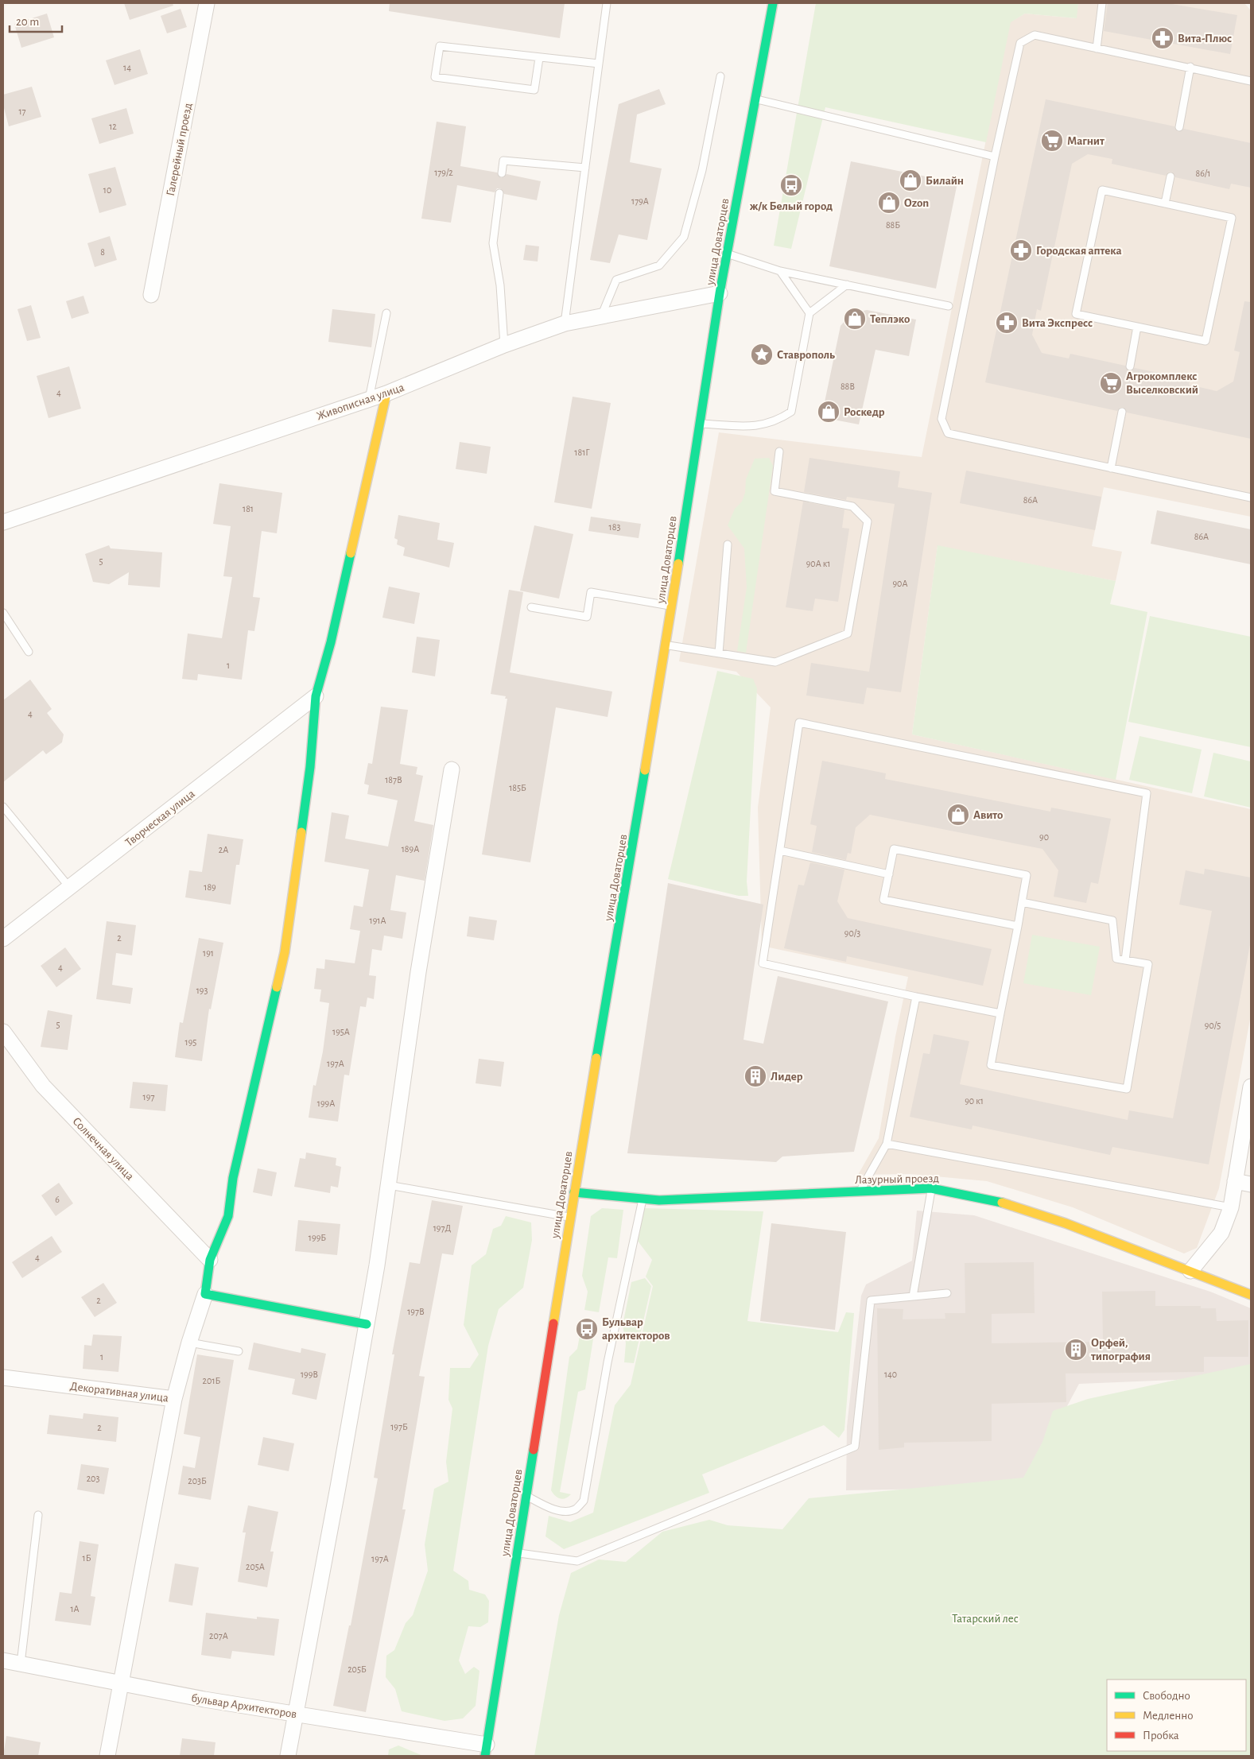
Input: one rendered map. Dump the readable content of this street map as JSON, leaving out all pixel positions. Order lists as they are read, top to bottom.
{
  "streets": {
    "street": [
      "Галерейный проезд",
      "улица Доваторцев",
      "Живописная улица",
      "Творческая улица",
      "Солнечная улица",
      "Лазурный проезд",
      "Декоративная улица",
      "бульвар Архитекторов"
    ]
  },
  "crossings": [
    ["улица Доваторцев", "Живописная улица"],
    ["улица Доваторцев", "Лазурный проезд"],
    ["улица Доваторцев", "бульвар Архитекторов"]
  ],
  "parks": ["Татарский лес"],
  "places": {
    "pharmacy": ["Вита-Плюс", "Городская аптека", "Вита Экспресс"],
    "supermarket": ["Магнит", "Агрокомплекс Выселковский"],
    "shop": [
      "Билайн",
      "Ozon",
      "Теплэко",
      "Роскедр",
      "Авито"
    ],
    "bus stop": ["ж/к Белый город", "Бульвар архитекторов"],
    "place": ["Ставрополь"],
    "building": ["Лидер", "Орфей, типография"]
  },
  "house_numbers": [
    "14",
    "17",
    "12",
    "179/2",
    "86/1",
    "10",
    "179А",
    "88Б",
    "8",
    "88В",
    "4",
    "181Г",
    "86А",
    "181",
    "183",
    "86А",
    "5",
    "90А к1",
    "90А",
    "1",
    "4",
    "187В",
    "185Б",
    "90",
    "189А",
    "2А",
    "189",
    "191А",
    "90/3",
    "2",
    "191",
    "4",
    "193",
    "5",
    "90/5",
    "195А",
    "195",
    "197А",
    "197",
    "90 к1",
    "199А",
    "6",
    "197Д",
    "199Б",
    "4",
    "2",
    "197В",
    "1",
    "199В",
    "140",
    "201Б",
    "197Б",
    "2",
    "203",
    "203Б",
    "1Б",
    "197А",
    "205А",
    "1А",
    "207А",
    "205Б"
  ],
  "legend": ["Свободно", "Медленно", "Пробка"],
  "scale_bar": "20 m"
}
